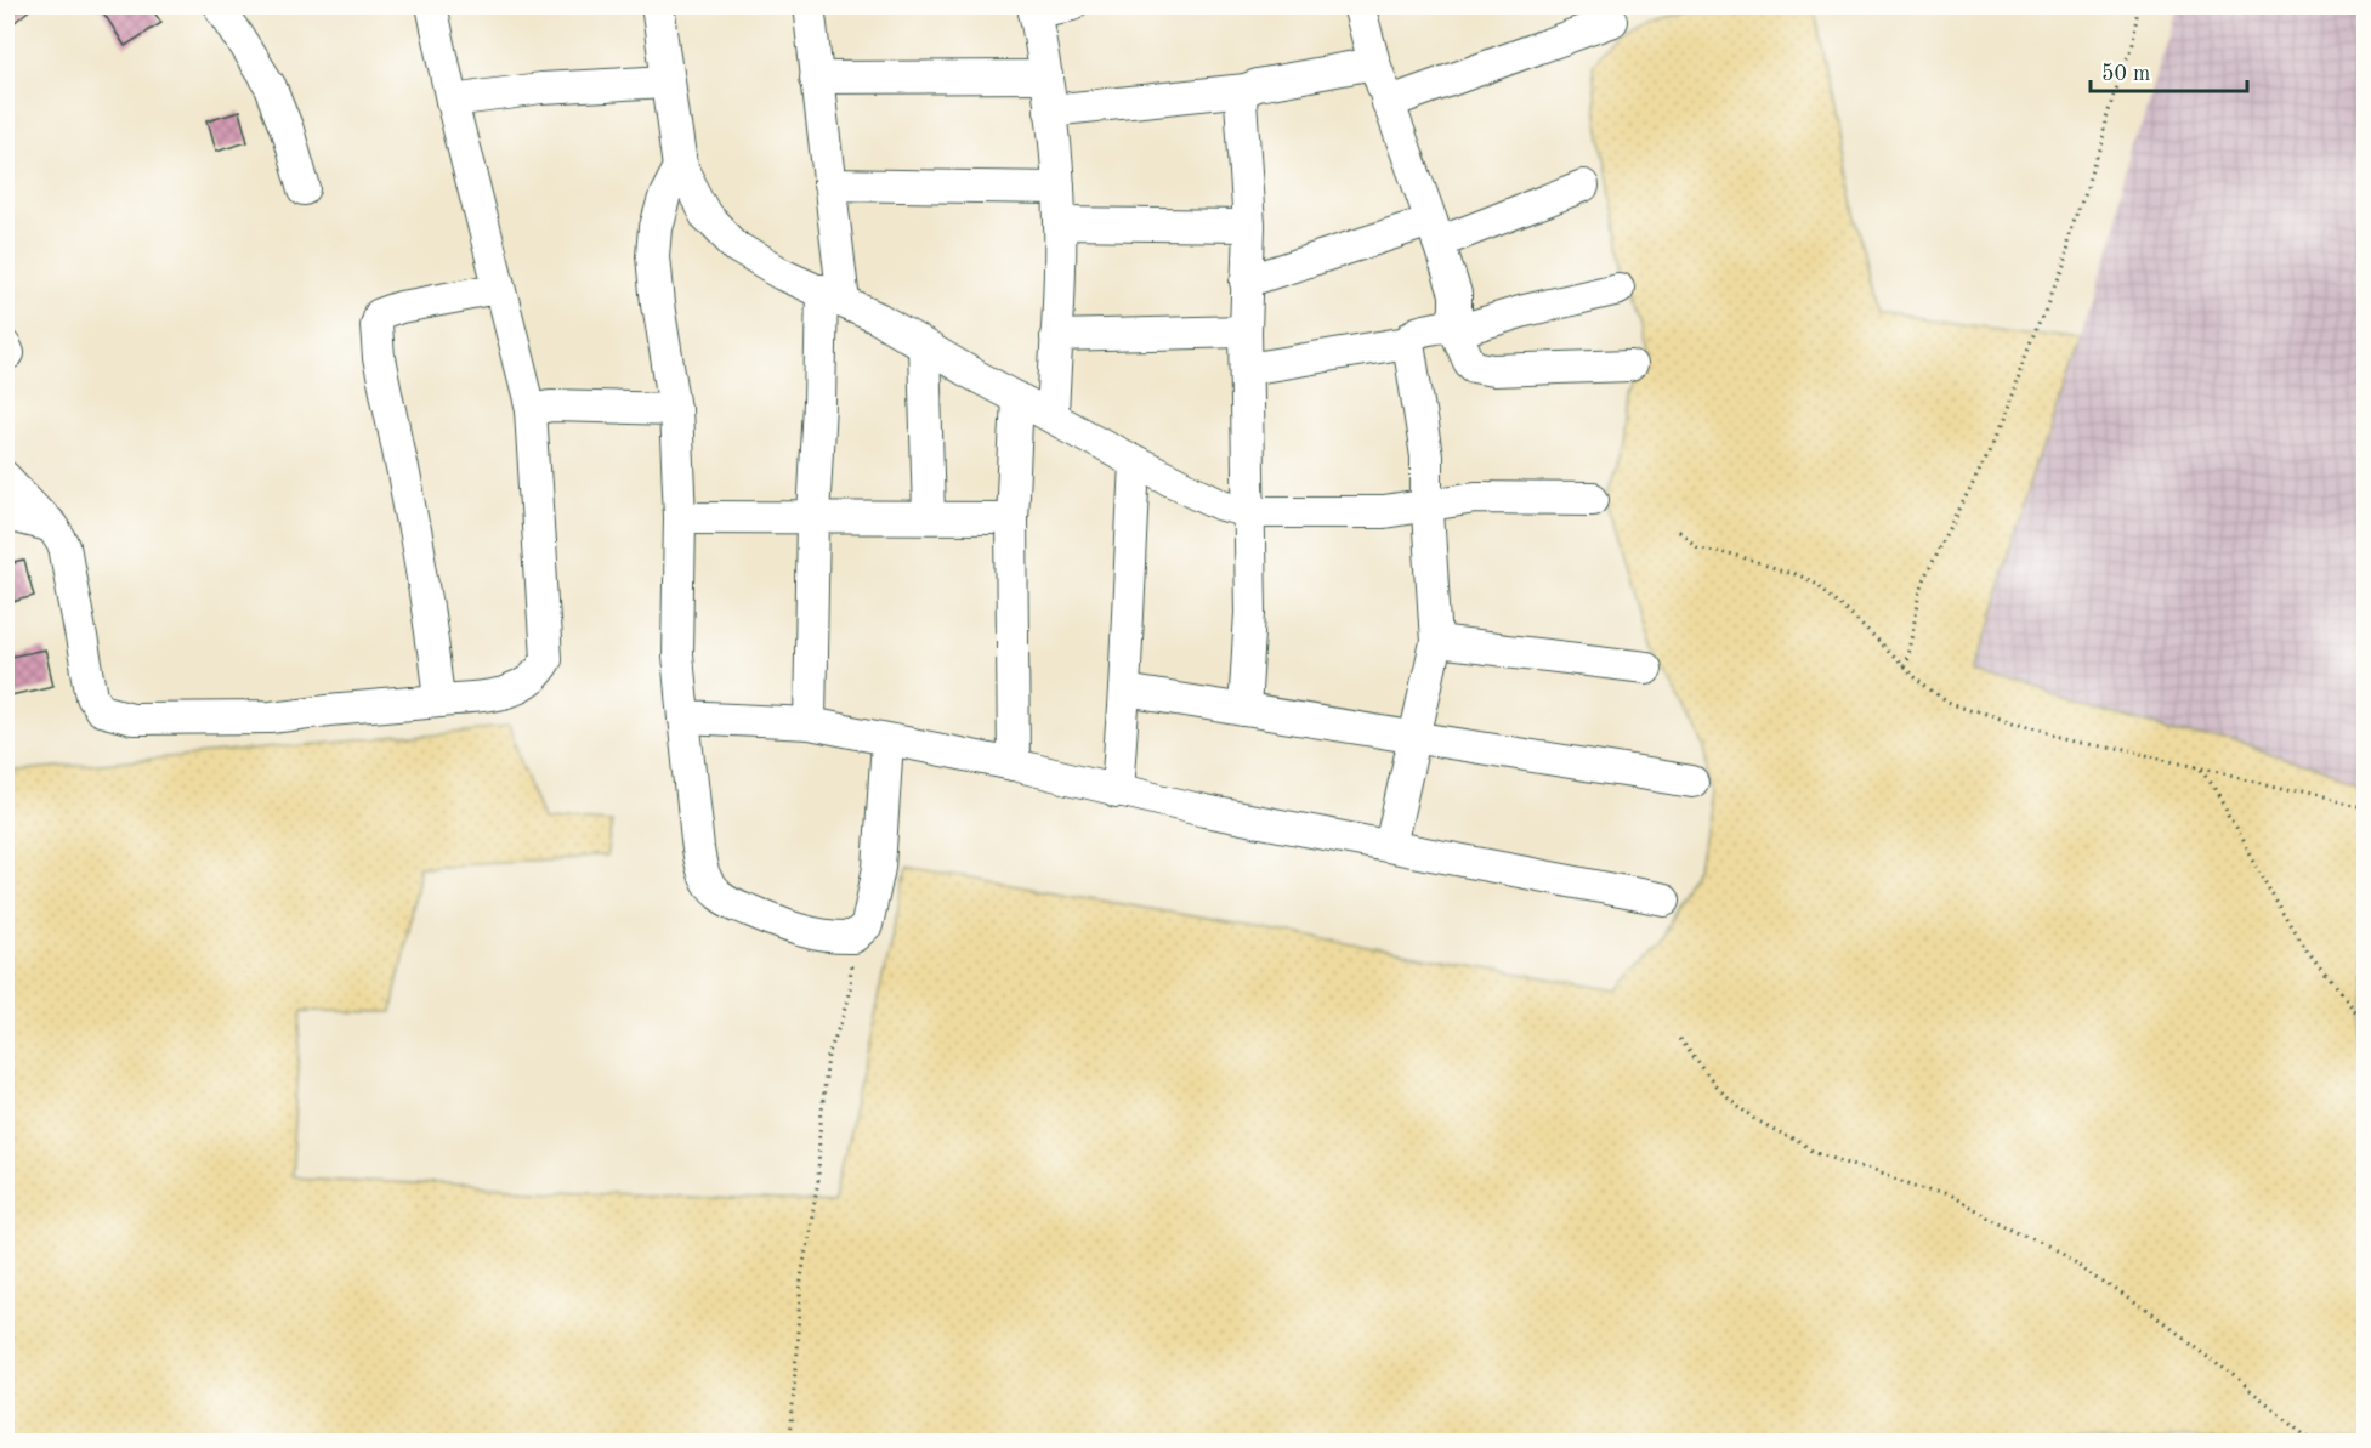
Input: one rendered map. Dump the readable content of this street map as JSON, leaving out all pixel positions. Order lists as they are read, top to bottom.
{
  "scale_bar": "50 m"
}
